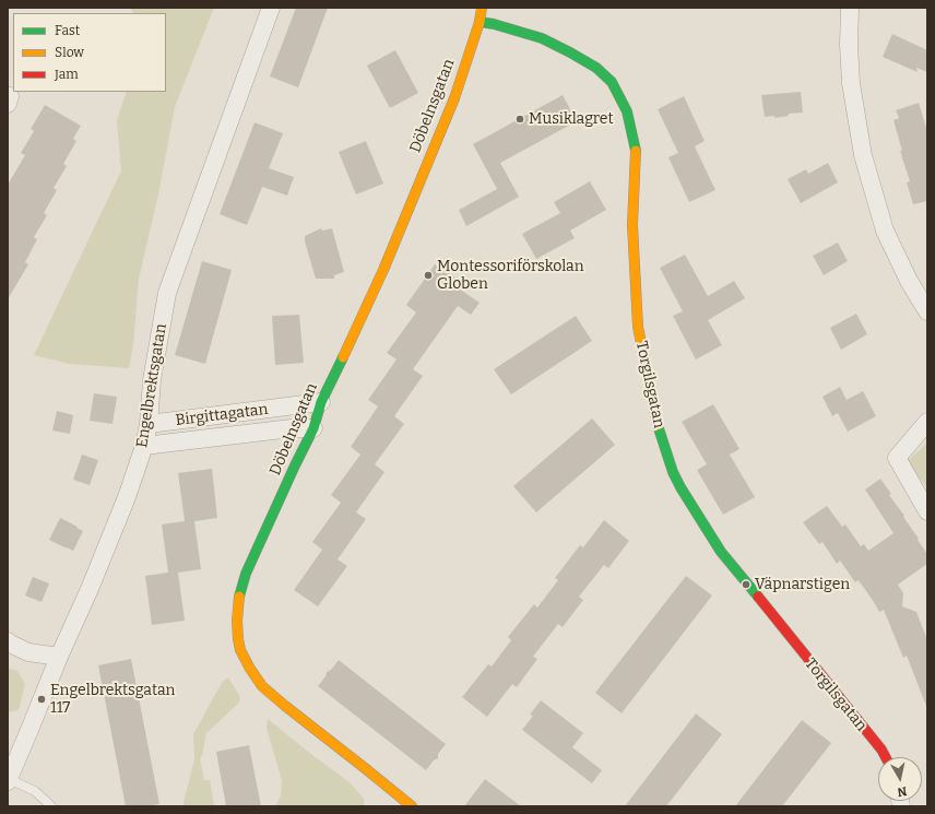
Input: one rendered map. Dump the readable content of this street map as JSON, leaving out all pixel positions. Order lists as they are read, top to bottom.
{
  "streets": {
    "street": [
      "Döbelnsgatan",
      "Torgilsgatan",
      "Engelbrektsgatan",
      "Birgittagatan"
    ]
  },
  "crossings": [
    ["Döbelnsgatan", "Torgilsgatan"],
    ["Döbelnsgatan", "Birgittagatan"],
    ["Engelbrektsgatan", "Birgittagatan"]
  ],
  "places": [
    "Musiklagret",
    "Montessoriförskolan Globen",
    "Väpnarstigen",
    "Engelbrektsgatan 117"
  ],
  "legend": ["Fast", "Slow", "Jam"],
  "north": "bottom"
}
